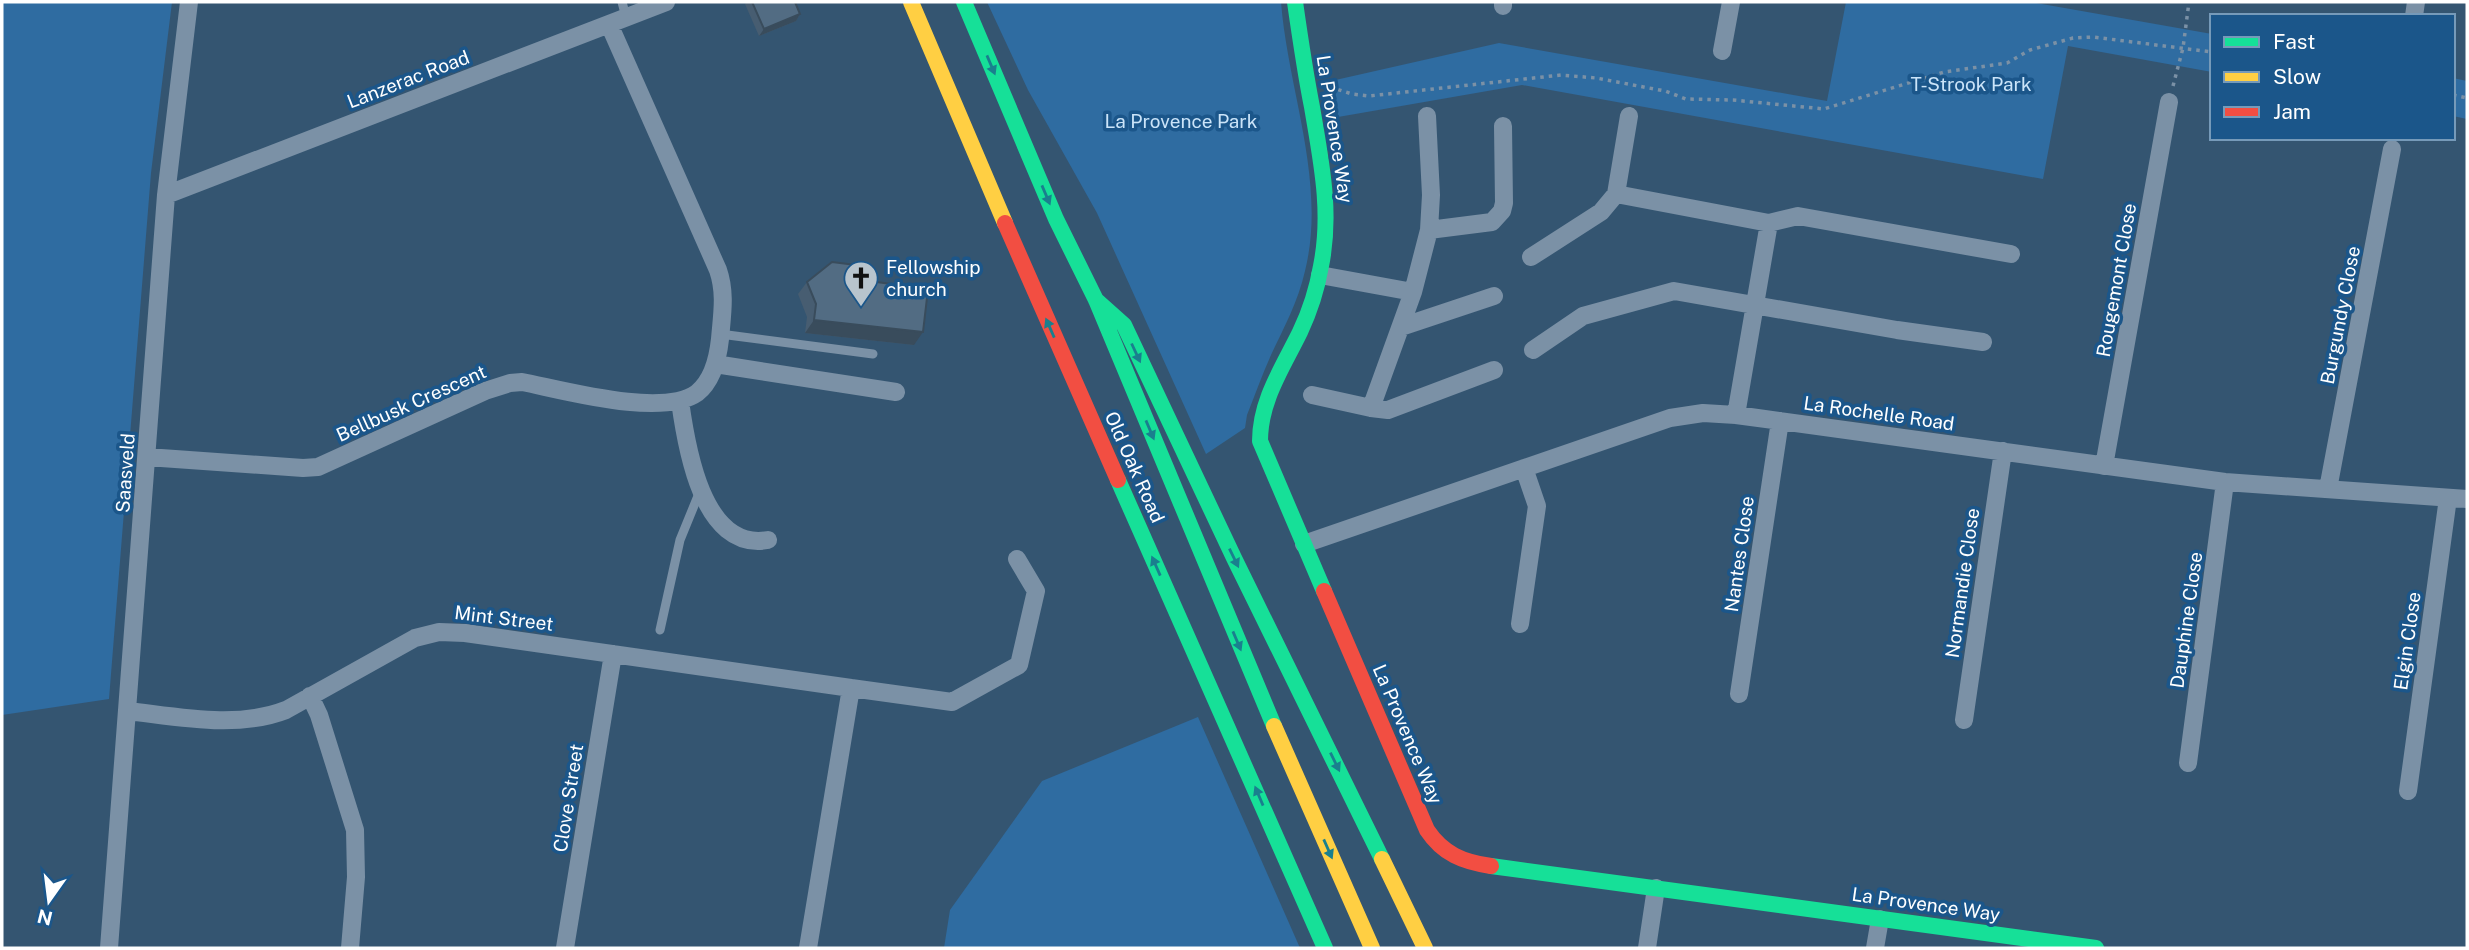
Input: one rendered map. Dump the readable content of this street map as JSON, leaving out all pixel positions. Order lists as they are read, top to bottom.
{
  "streets": {
    "main road": ["La Provence Way", "Old Oak Road"],
    "street": [
      "Lanzerac Road",
      "Rougemont Close",
      "Burgundy Close",
      "Bellbusk Crescent",
      "La Rochelle Road",
      "Saasveld",
      "Nantes Close",
      "Normandie Close",
      "Mint Street",
      "Dauphine Close",
      "Elgin Close",
      "Clove Street"
    ]
  },
  "crossings": [
    ["Lanzerac Road", "Saasveld"],
    ["La Provence Way", "La Rochelle Road"],
    ["Rougemont Close", "La Rochelle Road"],
    ["Burgundy Close", "La Rochelle Road"],
    ["Bellbusk Crescent", "Saasveld"],
    ["La Rochelle Road", "Nantes Close"],
    ["La Rochelle Road", "Normandie Close"],
    ["La Rochelle Road", "Dauphine Close"],
    ["La Rochelle Road", "Elgin Close"],
    ["Saasveld", "Mint Street"],
    ["Mint Street", "Clove Street"]
  ],
  "parks": ["T-Strook Park", "La Provence Park"],
  "places": {
    "church": ["Fellowship church"]
  },
  "legend": ["Fast", "Slow", "Jam"],
  "north": "bottom"
}
